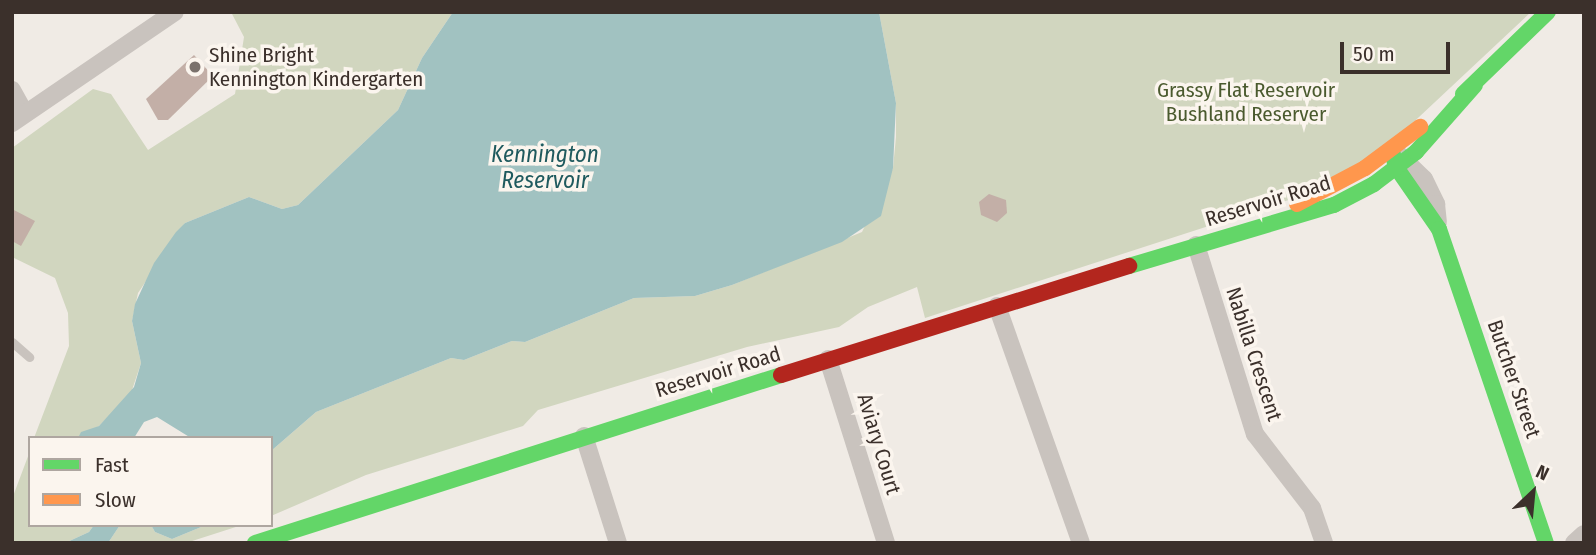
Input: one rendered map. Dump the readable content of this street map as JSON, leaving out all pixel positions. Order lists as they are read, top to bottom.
{
  "streets": {
    "main road": ["Reservoir Road", "Butcher Street"],
    "street": ["Nabilla Crescent", "Aviary Court"]
  },
  "crossings": [
    ["Reservoir Road", "Nabilla Crescent"],
    ["Reservoir Road", "Butcher Street"],
    ["Reservoir Road", "Aviary Court"]
  ],
  "water": ["Kennington Reservoir"],
  "parks": ["Grassy Flat Reservoir Bushland Reserver"],
  "places": ["Shine Bright Kennington Kindergarten"],
  "legend": ["Fast", "Slow"],
  "scale_bar": "50 m",
  "north": "top right"
}
